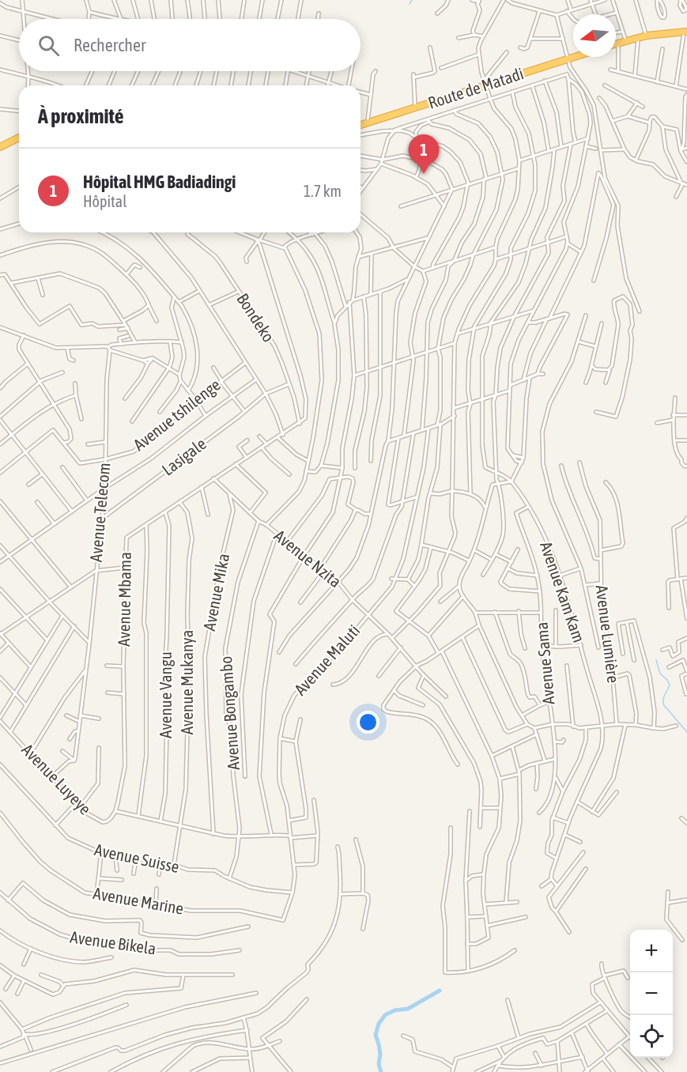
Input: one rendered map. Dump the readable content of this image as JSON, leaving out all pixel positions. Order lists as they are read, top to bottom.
{
  "streets": {
    "highway": ["Route de Matadi"],
    "street": [
      "Bondeko",
      "Avenue tshilenge",
      "Lasigale",
      "Avenue Telecom",
      "Avenue Nzita",
      "Avenue Mika",
      "Avenue Kam Kam",
      "Avenue Mbama",
      "Avenue Lumière",
      "Avenue Maluti",
      "Avenue Sama",
      "Avenue Mukanya",
      "Avenue Vangu",
      "Avenue Bongambo",
      "Avenue Luyeye",
      "Avenue Suisse",
      "Avenue Marine",
      "Avenue Bikela"
    ]
  },
  "crossings": [
    ["Bondeko", "Lasigale"],
    ["Bondeko", "Avenue Mbama"],
    ["Avenue tshilenge", "Avenue Telecom"],
    ["Lasigale", "Avenue Telecom"],
    ["Avenue Nzita", "Avenue Mika"],
    ["Avenue Nzita", "Avenue Mbama"],
    ["Avenue Nzita", "Avenue Maluti"],
    ["Avenue Nzita", "Avenue Bongambo"],
    ["Avenue Kam Kam", "Avenue Sama"],
    ["Avenue Mbama", "Avenue Mukanya"],
    ["Avenue Mbama", "Avenue Vangu"],
    ["Avenue Mbama", "Avenue Luyeye"],
    ["Avenue Maluti", "Avenue Suisse"],
    ["Avenue Maluti", "Avenue Marine"],
    ["Avenue Mukanya", "Avenue Suisse"],
    ["Avenue Bongambo", "Avenue Suisse"],
    ["Avenue Suisse", "Avenue Marine"]
  ],
  "north": "left",
  "page": {
    "search": "Rechercher",
    "heading": "À proximité",
    "pins": "1",
    "list": [
      {
        "mark": "1",
        "name": "Hôpital HMG Badiadingi",
        "note": "Hôpital",
        "value": "1.7 km"
      }
    ],
    "map_buttons": ["+", "−"]
  }
}
